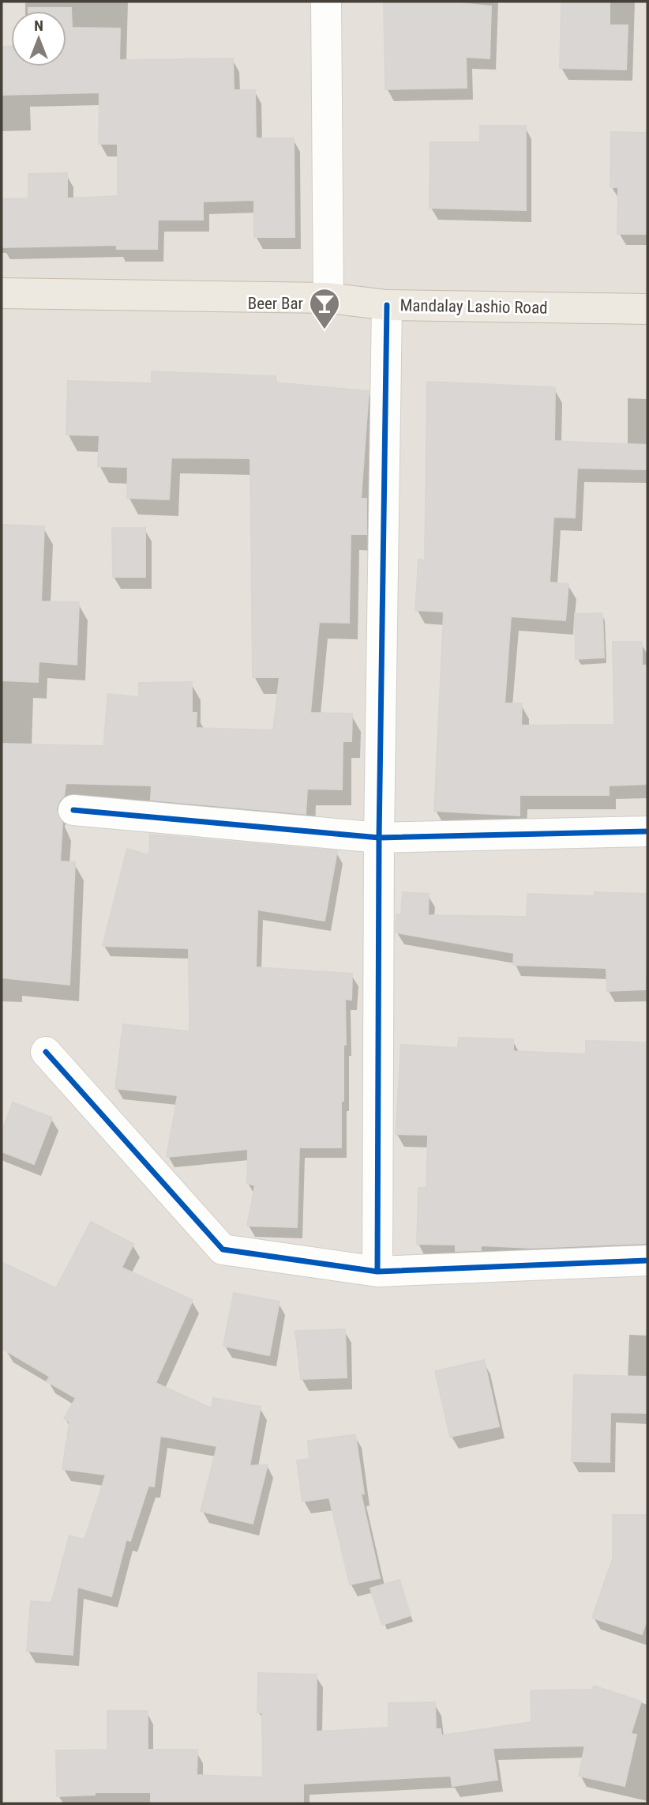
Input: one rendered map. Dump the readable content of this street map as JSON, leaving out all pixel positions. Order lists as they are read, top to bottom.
{
  "streets": {
    "highway": ["Mandalay Lashio Road"]
  },
  "places": {
    "bar": ["Beer Bar"]
  },
  "north": "top"
}
